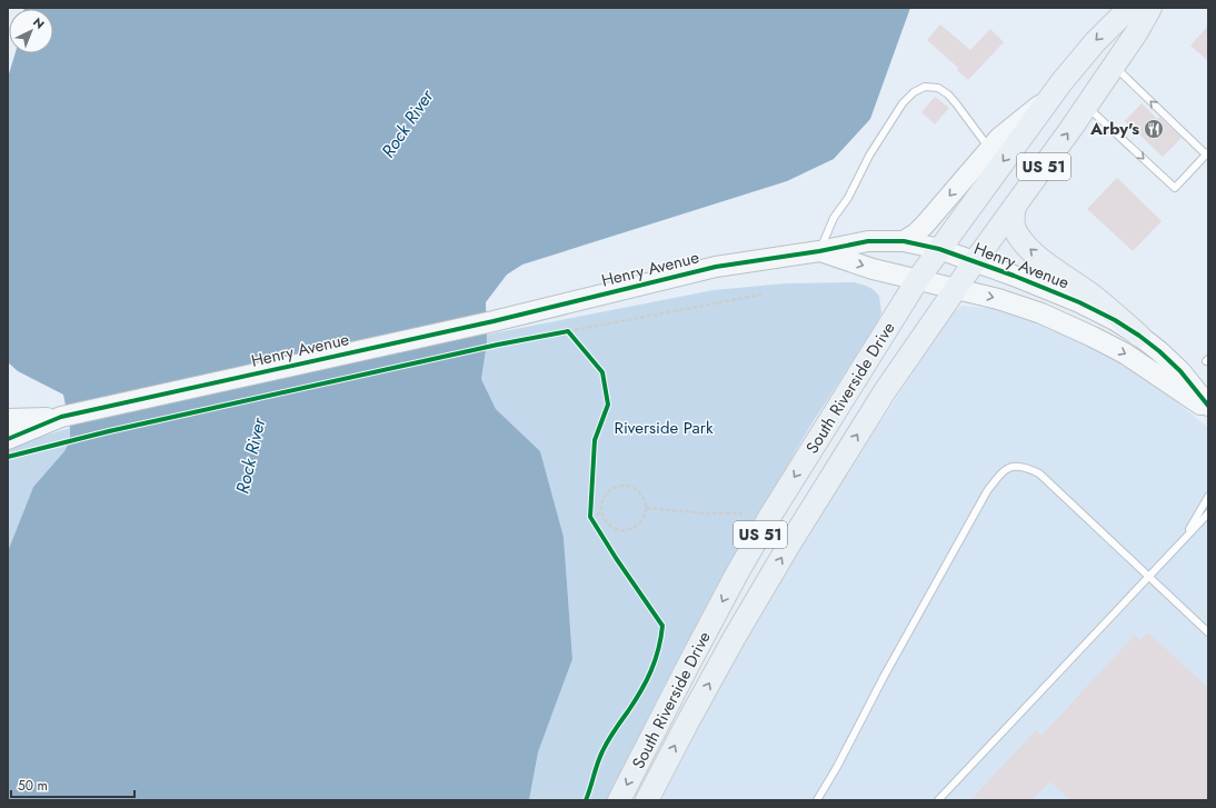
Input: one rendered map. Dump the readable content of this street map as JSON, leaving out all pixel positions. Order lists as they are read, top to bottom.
{
  "streets": {
    "main road": ["US 51", "South Riverside Drive"],
    "street": ["Henry Avenue"]
  },
  "crossings": [
    ["Henry Avenue", "South Riverside Drive"]
  ],
  "water": ["Rock River"],
  "parks": ["Riverside Park"],
  "places": {
    "restaurant": ["Arby's"]
  },
  "scale_bar": "50 m",
  "north": "top right"
}
